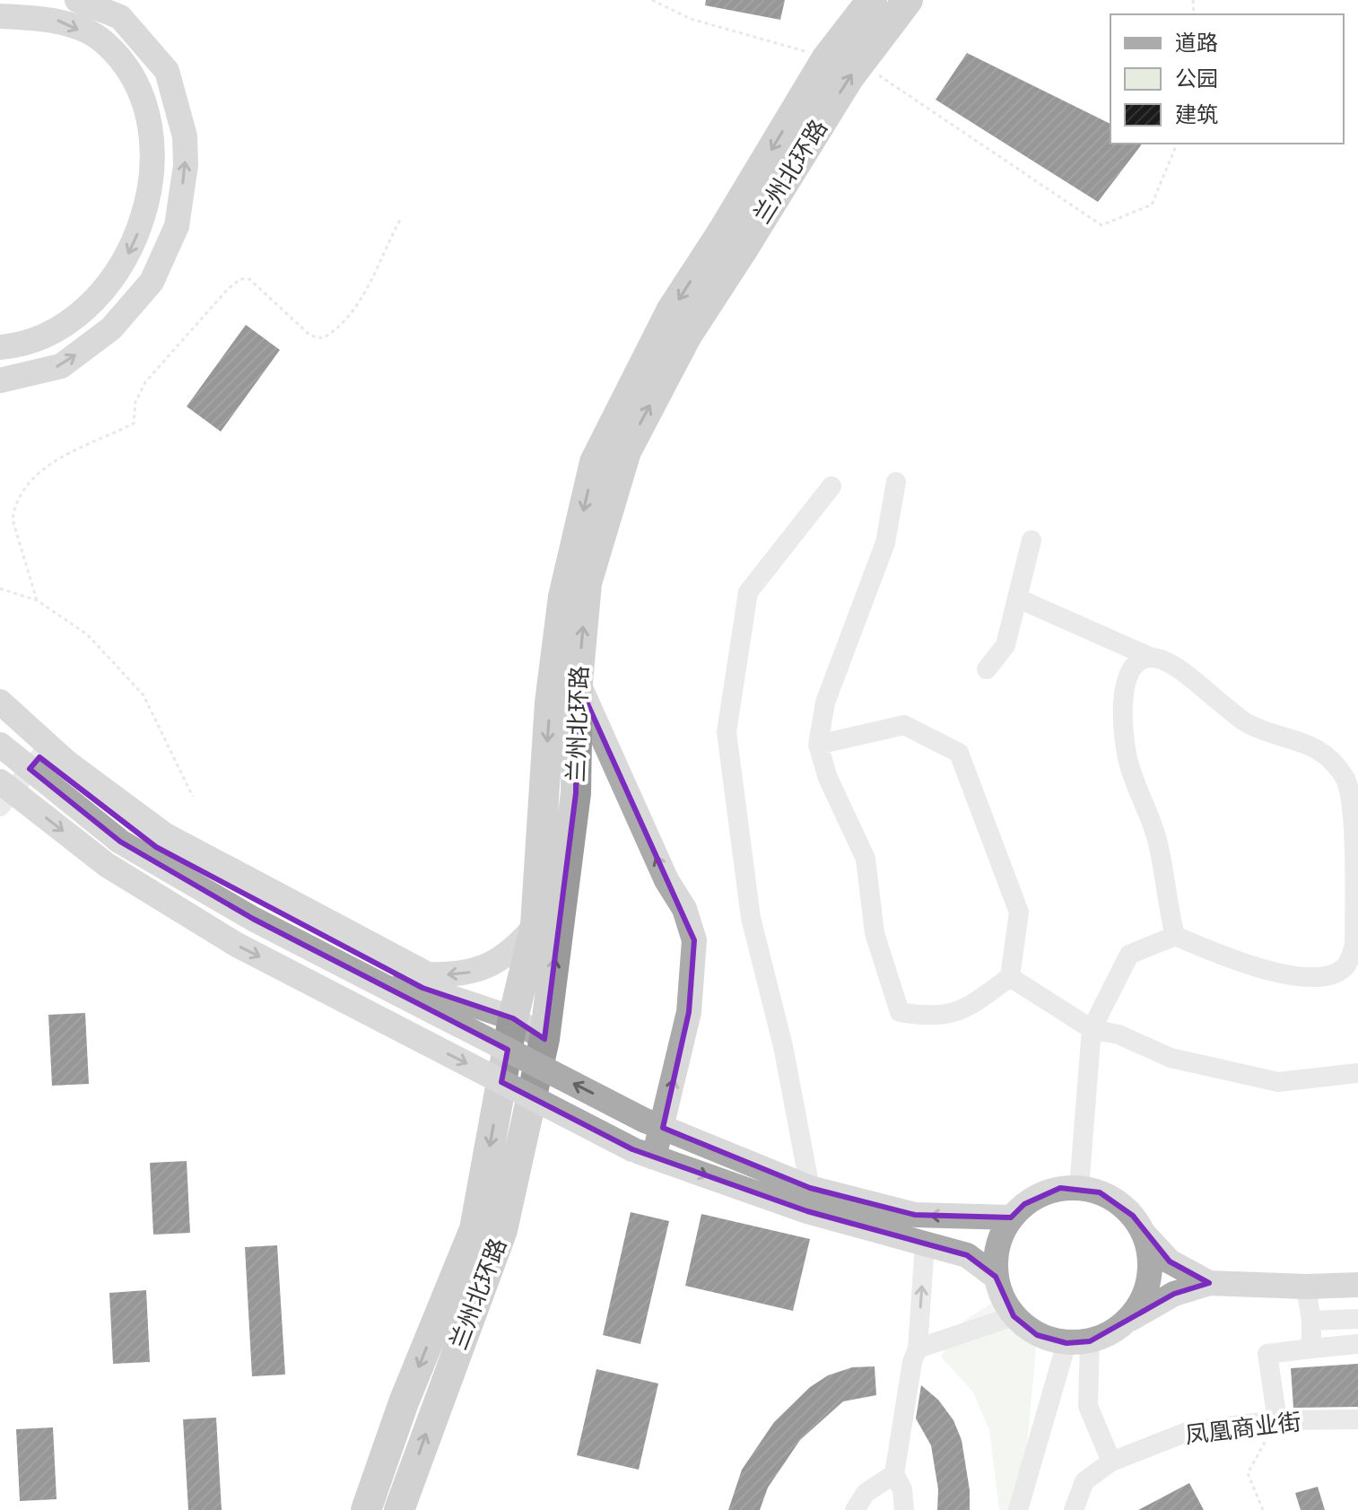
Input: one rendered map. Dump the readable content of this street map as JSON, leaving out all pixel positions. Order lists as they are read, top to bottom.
{
  "streets": {
    "highway": ["兰州北环路"],
    "street": ["凤凰商业街"]
  },
  "legend": ["道路", "公园", "建筑"]
}
